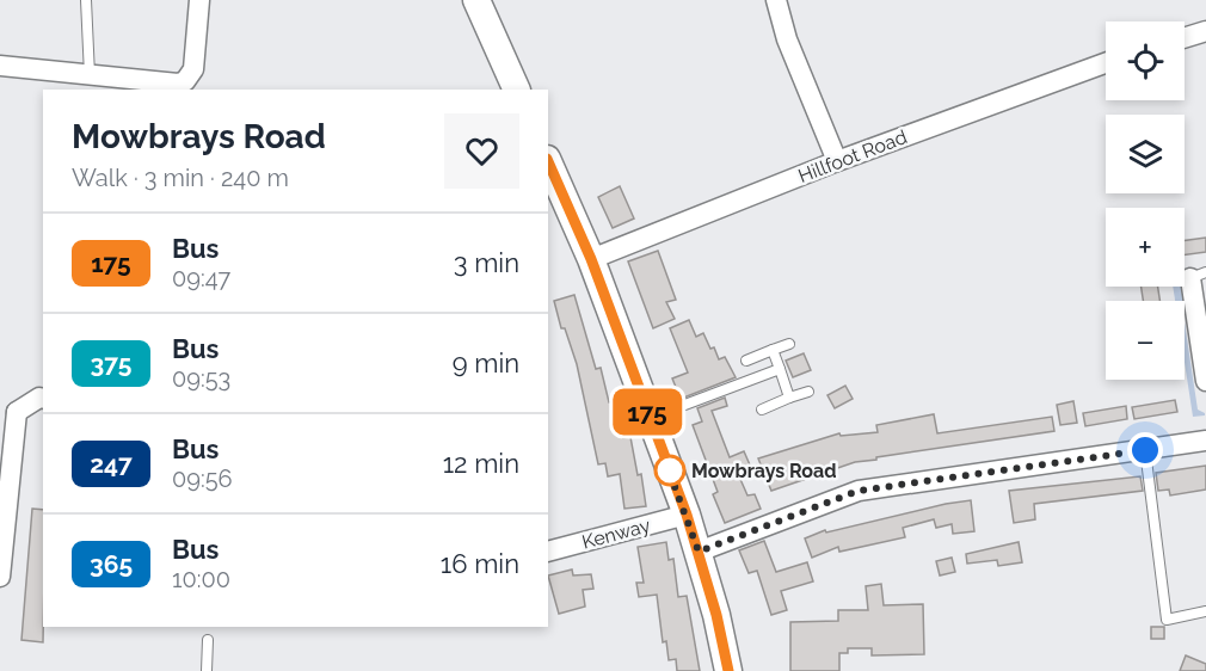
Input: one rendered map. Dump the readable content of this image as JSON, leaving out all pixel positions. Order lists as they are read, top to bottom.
{
  "streets": {
    "street": ["Hillfoot Road", "Kenway"]
  },
  "places": ["Mowbrays Road"],
  "lines": ["bus line 175"],
  "page": {
    "on_map": "175",
    "map_buttons": ["+", "−"],
    "heading": ["Mowbrays Road", "Walk · 3 min · 240 m"],
    "list": [
      {
        "mark": "175",
        "name": "Bus",
        "note": "09:47",
        "value": "3 min"
      },
      {
        "mark": "375",
        "name": "Bus",
        "note": "09:53",
        "value": "9 min"
      },
      {
        "mark": "247",
        "name": "Bus",
        "note": "09:56",
        "value": "12 min"
      },
      {
        "mark": "365",
        "name": "Bus",
        "note": "10:00",
        "value": "16 min"
      }
    ]
  }
}
